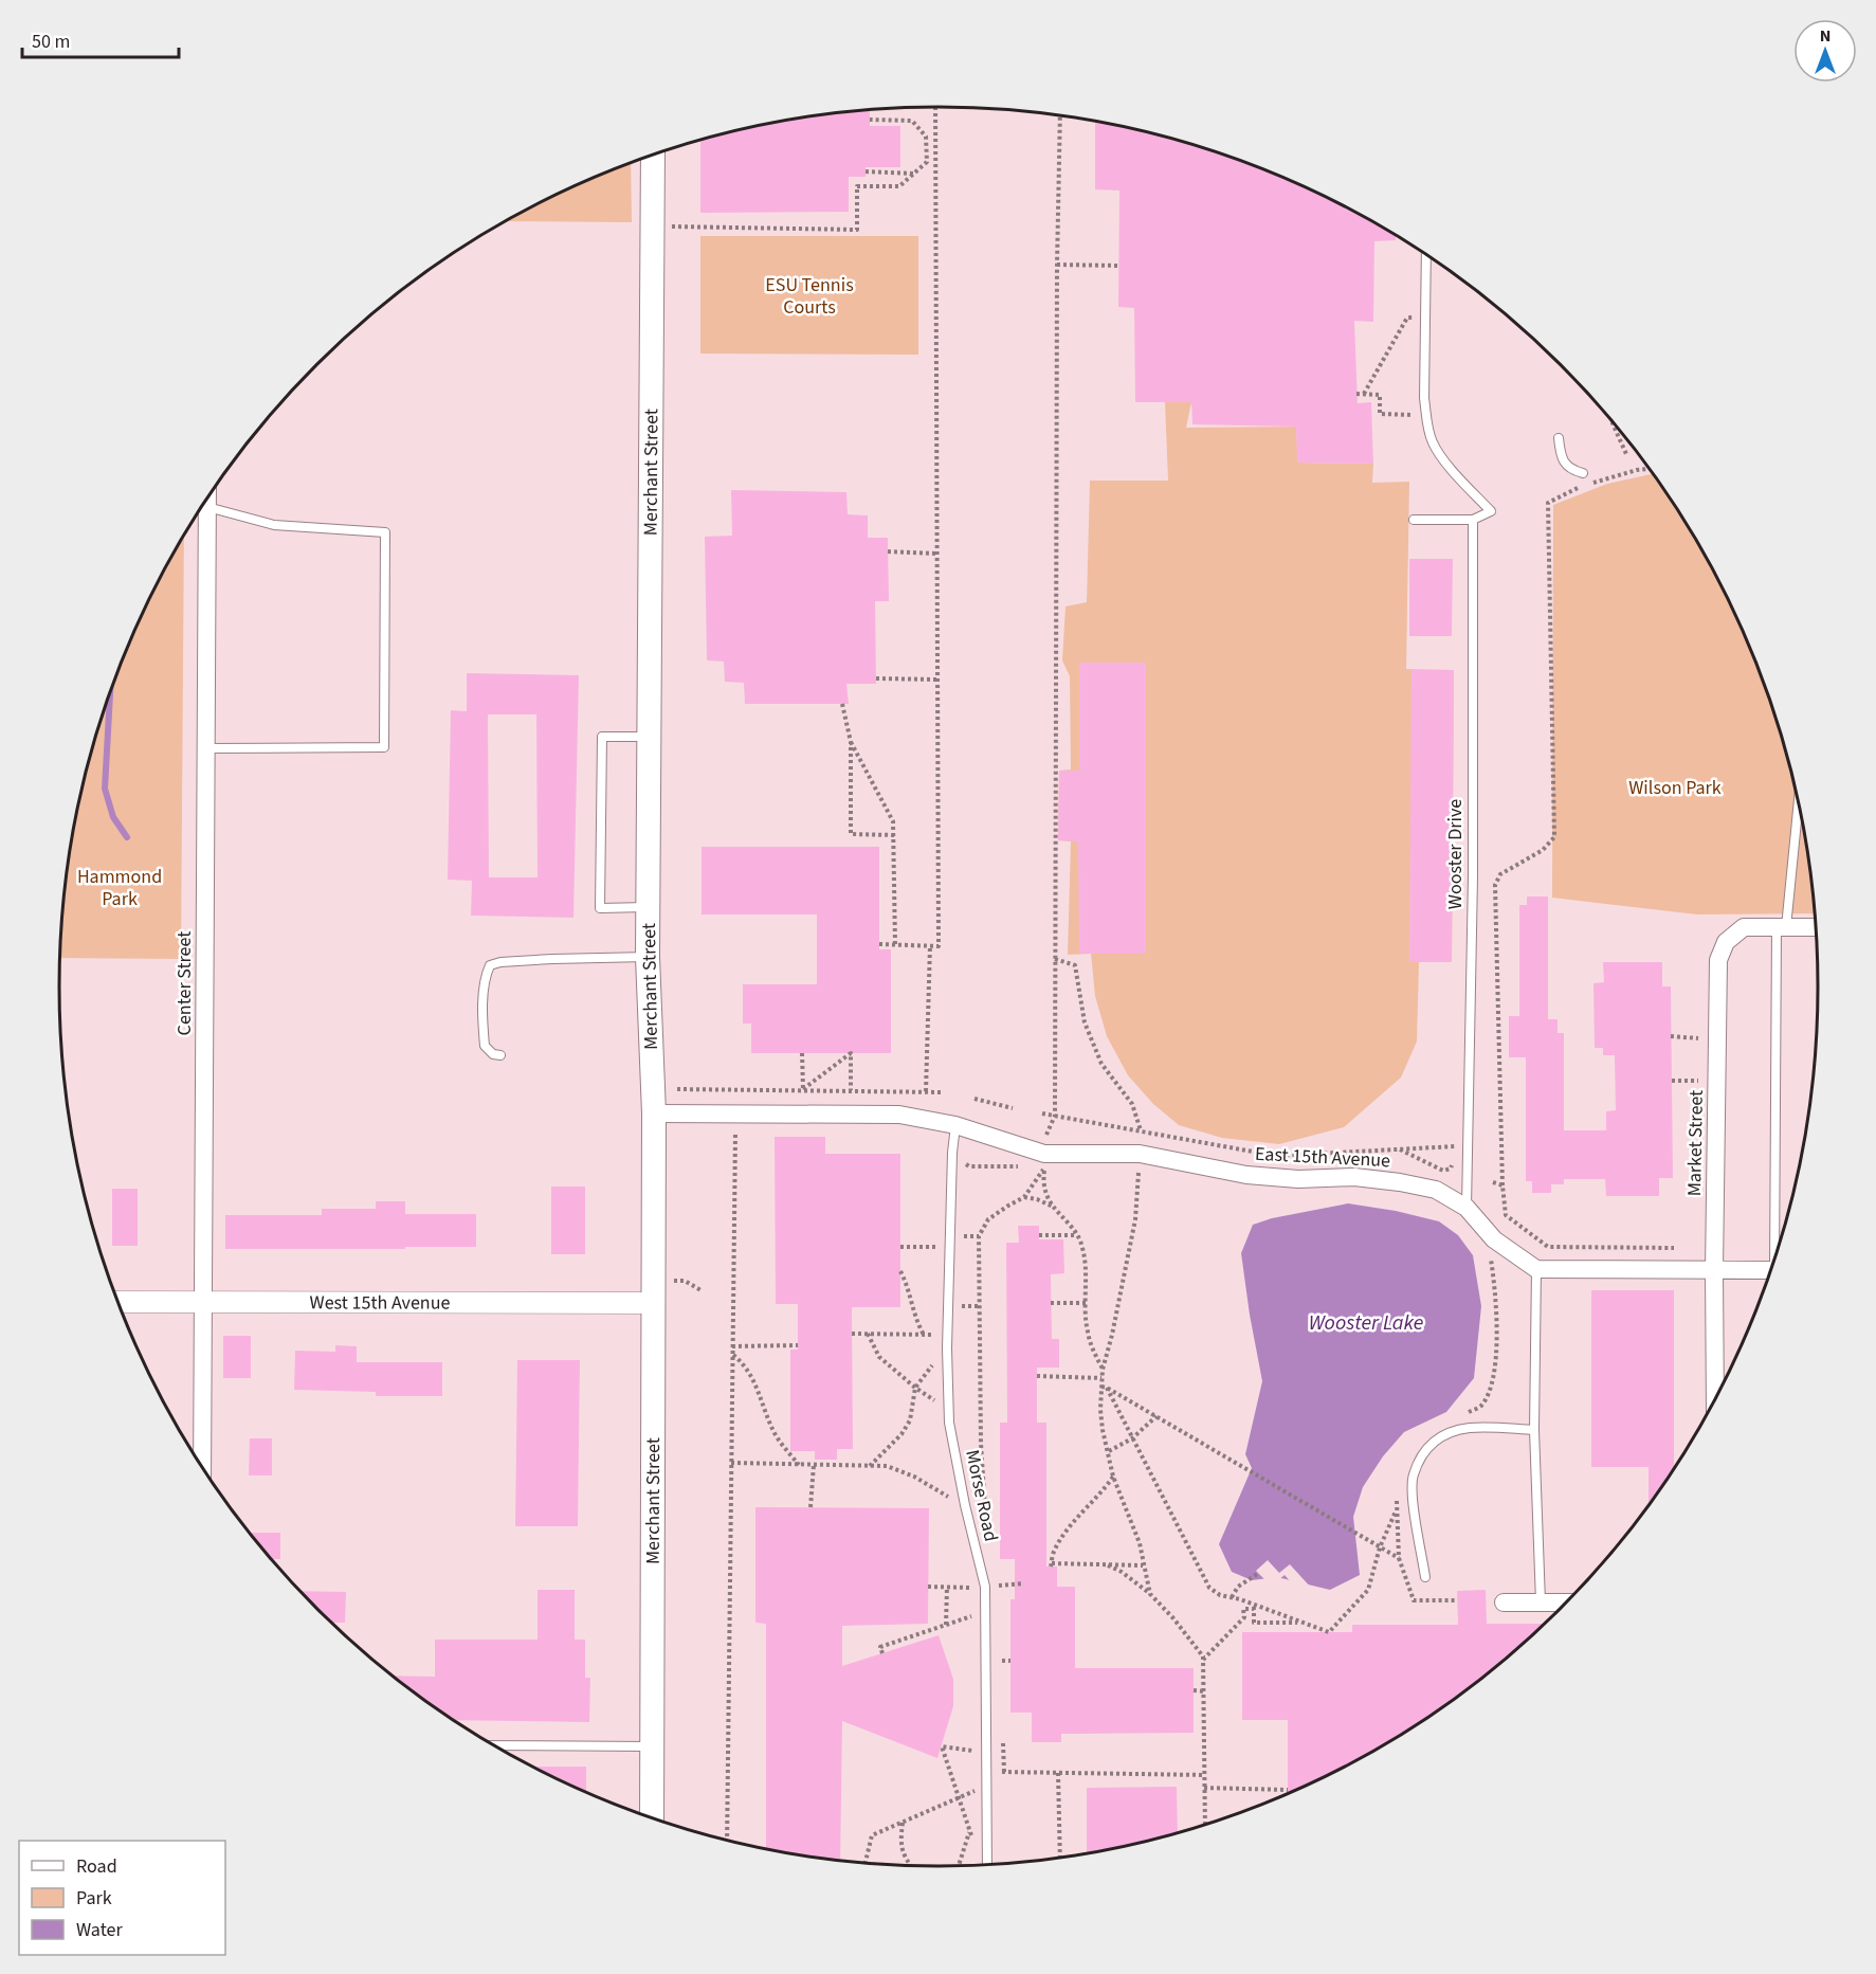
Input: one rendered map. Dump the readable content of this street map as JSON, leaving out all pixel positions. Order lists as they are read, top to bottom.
{
  "streets": {
    "main road": ["Merchant Street"],
    "street": [
      "Center Street",
      "Market Street",
      "East 15th Avenue",
      "West 15th Avenue"
    ],
    "lane": ["Wooster Drive", "Morse Road"]
  },
  "crossings": [
    ["Merchant Street", "East 15th Avenue"],
    ["Merchant Street", "West 15th Avenue"],
    ["Wooster Drive", "East 15th Avenue"],
    ["Center Street", "West 15th Avenue"],
    ["East 15th Avenue", "Morse Road"]
  ],
  "water": ["Wooster Lake"],
  "parks": ["ESU Tennis Courts", "Wilson Park", "Hammond Park"],
  "legend": ["Road", "Park", "Water"],
  "scale_bar": "50 m",
  "north": "top"
}
